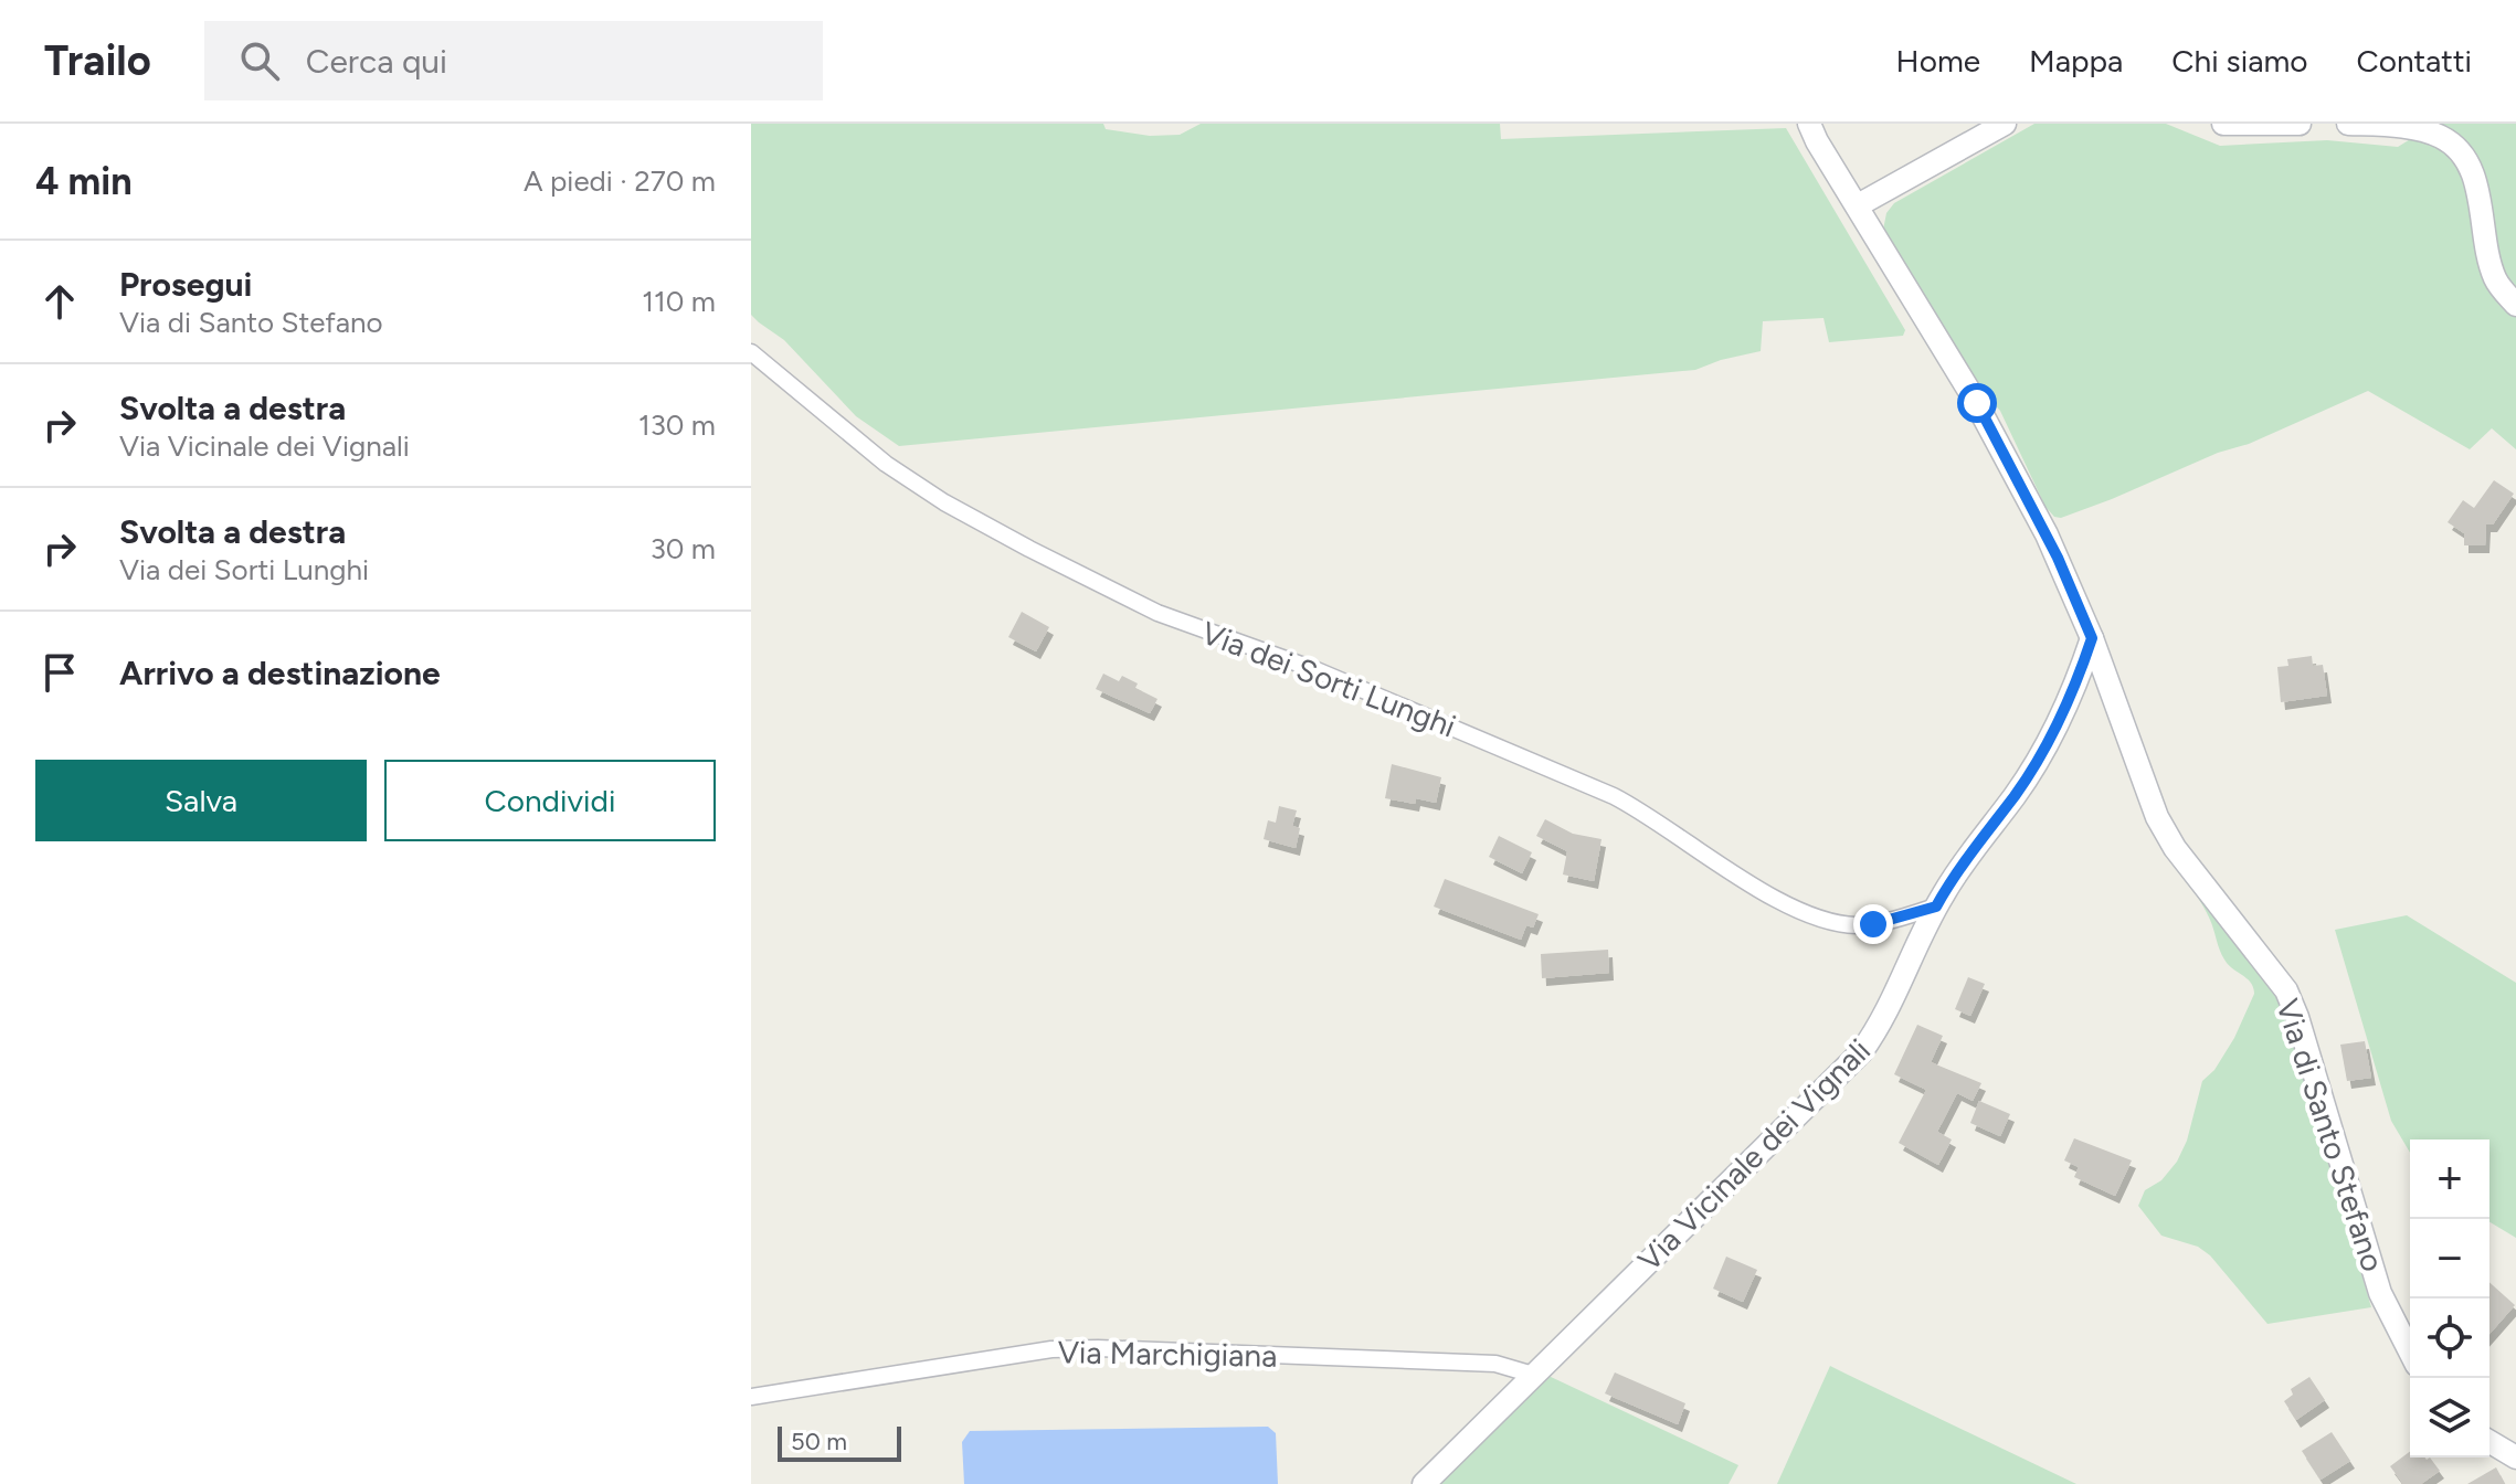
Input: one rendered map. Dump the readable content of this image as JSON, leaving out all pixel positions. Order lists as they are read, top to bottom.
{
  "streets": {
    "street": [
      "Via dei Sorti Lunghi",
      "Via di Santo Stefano",
      "Via Vicinale dei Vignali",
      "Via Marchigiana"
    ]
  },
  "crossings": [
    ["Via dei Sorti Lunghi", "Via Vicinale dei Vignali"],
    ["Via di Santo Stefano", "Via Vicinale dei Vignali"],
    ["Via Vicinale dei Vignali", "Via Marchigiana"]
  ],
  "scale_bar": "50 m",
  "page": {
    "header": "Trailo",
    "search": "Cerca qui",
    "nav": [
      "Home",
      "Mappa",
      "Chi siamo",
      "Contatti"
    ],
    "heading": ["4 min", "A piedi · 270 m"],
    "list": [
      ["Prosegui", "Via di Santo Stefano", "110 m"],
      ["Svolta a destra", "Via Vicinale dei Vignali", "130 m"],
      ["Svolta a destra", "Via dei Sorti Lunghi", "30 m"],
      "Arrivo a destinazione"
    ],
    "buttons": ["Salva", "Condividi"],
    "map_buttons": ["+", "−"],
    "scale": "50 m"
  }
}
